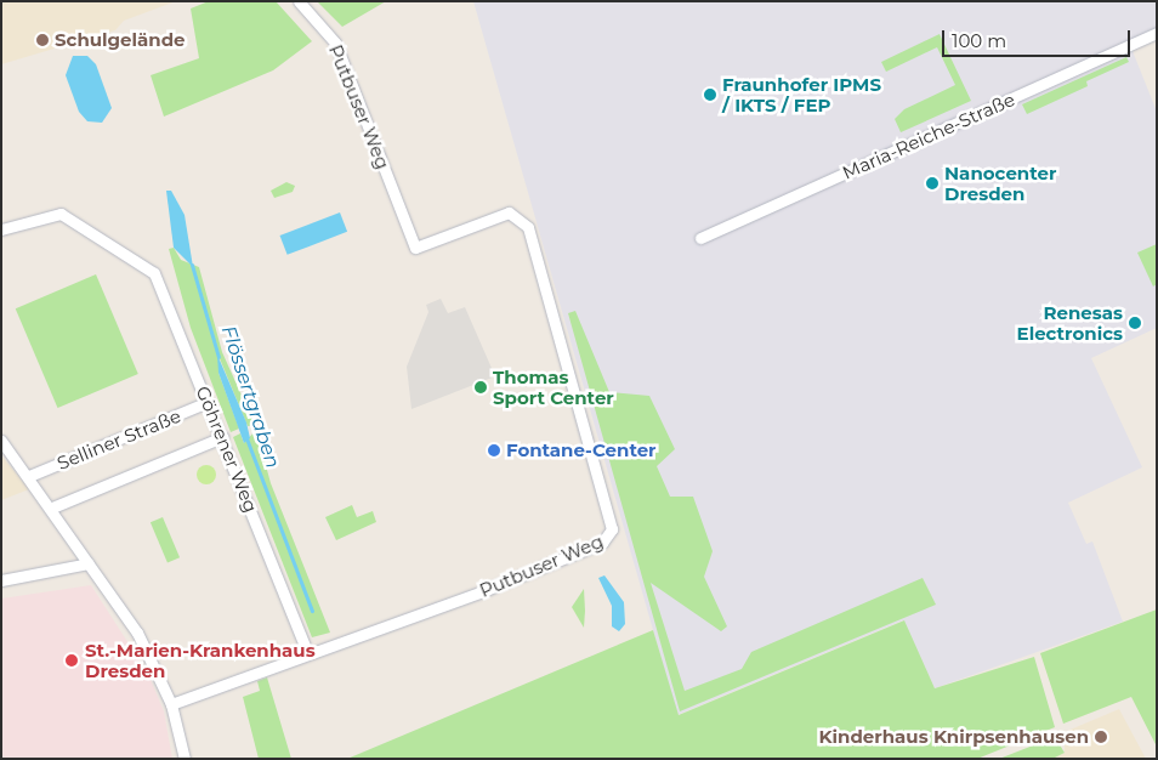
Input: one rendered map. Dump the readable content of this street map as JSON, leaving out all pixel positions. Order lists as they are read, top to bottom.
{
  "streets": {
    "street": [
      "Putbuser Weg",
      "Maria-Reiche-Straße",
      "Selliner Straße",
      "Göhrener Weg"
    ]
  },
  "crossings": [
    ["Putbuser Weg", "Göhrener Weg"],
    ["Selliner Straße", "Göhrener Weg"]
  ],
  "water": ["Flössertgraben"],
  "places": [
    "Schulgelände",
    "Fraunhofer IPMS / IKTS / FEP",
    "Nanocenter Dresden",
    "Renesas Electronics",
    "Thomas Sport Center",
    "Fontane-Center",
    "St.-Marien-Krankenhaus Dresden",
    "Kinderhaus Knirpsenhausen"
  ],
  "scale_bar": "100 m"
}
